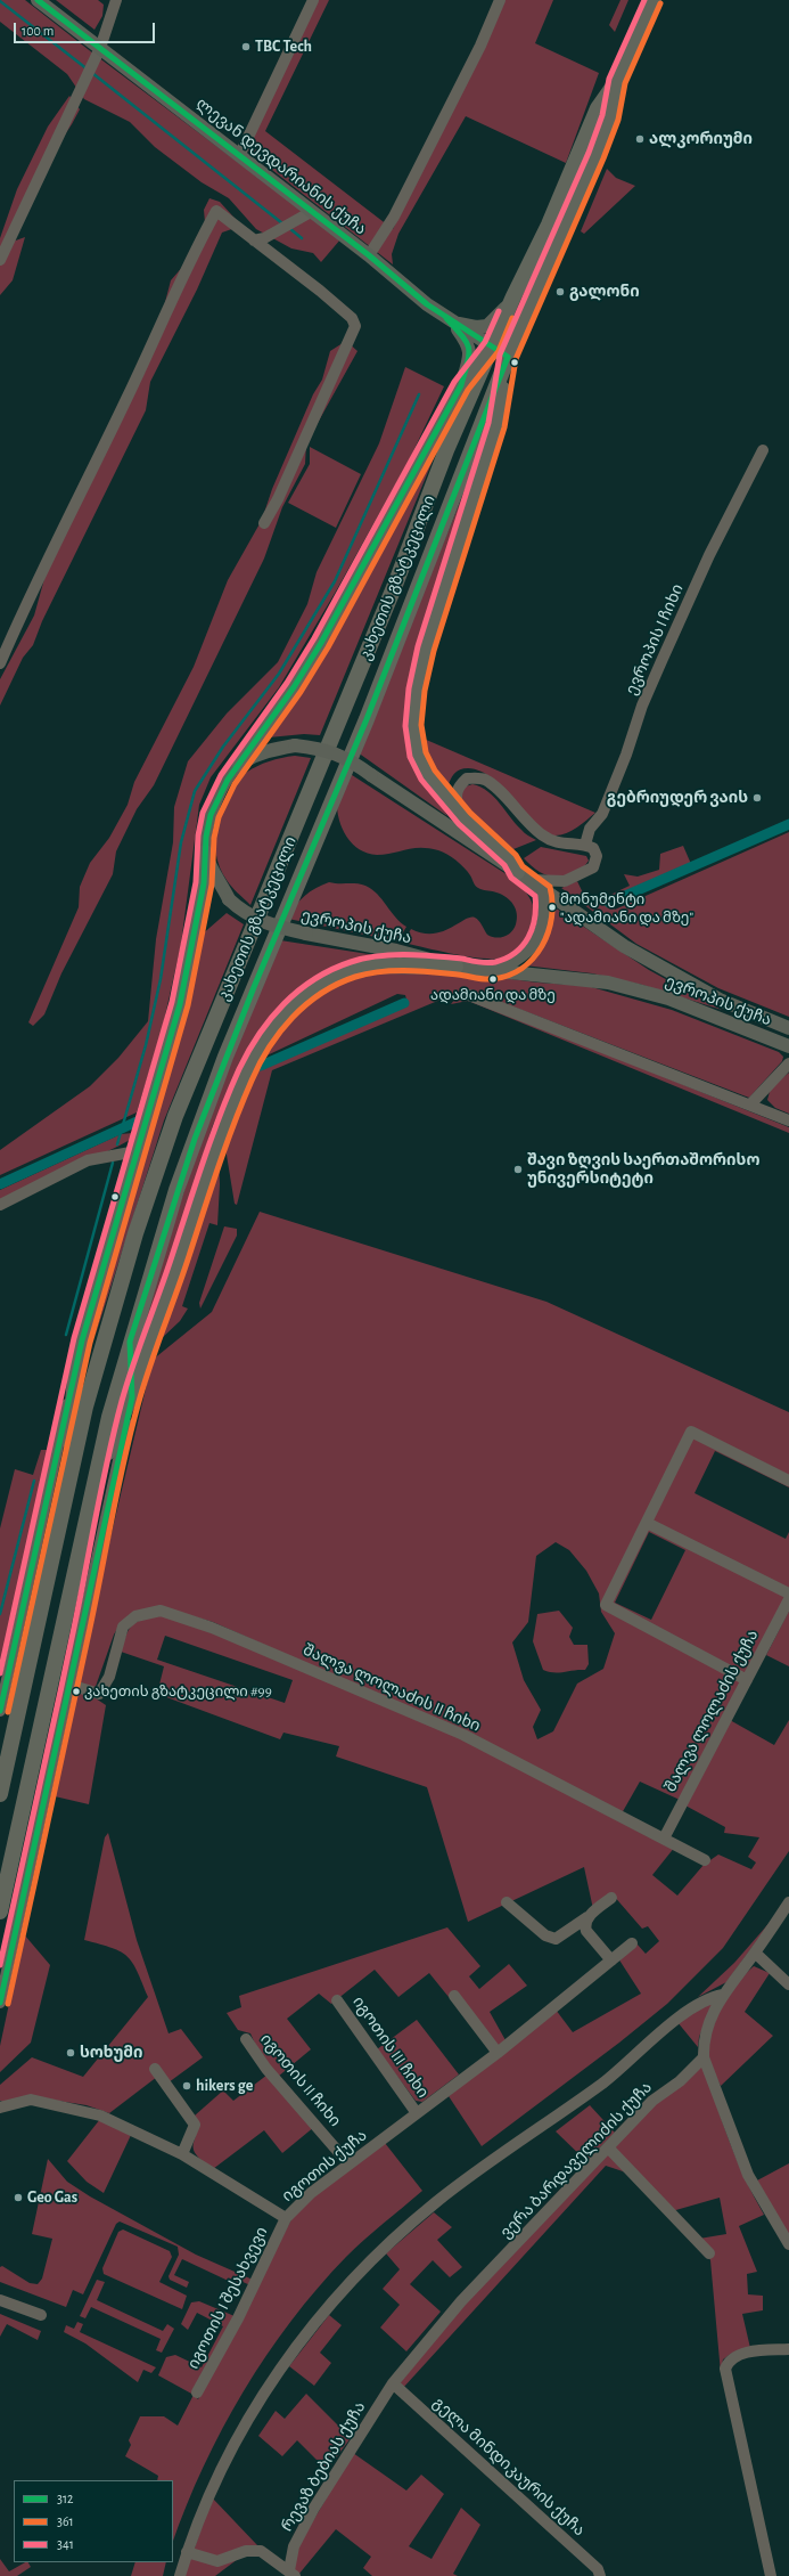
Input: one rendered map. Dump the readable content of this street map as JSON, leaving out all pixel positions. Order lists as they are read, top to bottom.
{
  "streets": {
    "highway": ["კახეთის გზატკეცილი"],
    "main road": ["ლევან დევდარიანის ქუჩა", "ევროპის ქუჩა"],
    "street": [
      "ევროპის I ჩიხი",
      "შალვა ლოლაძის II ჩიხი",
      "შალვა ლოლაძის ქუჩა",
      "იგოთის III ჩიხი",
      "იგოთის II ჩიხი",
      "ვერა ბარდაველიძის ქუჩა",
      "იგოთის ქუჩა",
      "იგოთის I შესახვევი",
      "რევაზ ბებიას ქუჩა",
      "გელა მინდიკაურის ქუჩა"
    ]
  },
  "crossings": [
    ["ლევან დევდარიანის ქუჩა", "კახეთის გზატკეცილი"],
    ["შალვა ლოლაძის II ჩიხი", "შალვა ლოლაძის ქუჩა"],
    ["იგოთის III ჩიხი", "იგოთის ქუჩა"],
    ["იგოთის II ჩიხი", "იგოთის ქუჩა"],
    ["ვერა ბარდაველიძის ქუჩა", "რევაზ ბებიას ქუჩა"],
    ["ვერა ბარდაველიძის ქუჩა", "გელა მინდიკაურის ქუჩა"],
    ["იგოთის ქუჩა", "იგოთის I შესახვევი"],
    ["რევაზ ბებიას ქუჩა", "გელა მინდიკაურის ქუჩა"]
  ],
  "places": [
    "TBC Tech",
    "ალკორიუმი",
    "გალონი",
    "გებრიუდერ ვაის",
    "მონუმენტი \"ადამიანი და მზე\"",
    "ადამიანი და მზე",
    "შავი ზღვის საერთაშორისო უნივერსიტეტი",
    "კახეთის გზატკეცილი #99",
    "სოხუმი",
    "hikers ge",
    "Geo Gas"
  ],
  "lines": ["transit line 312", "transit line 341", "transit line 361"],
  "legend": ["312", "361", "341"],
  "scale_bar": "100 m"
}
